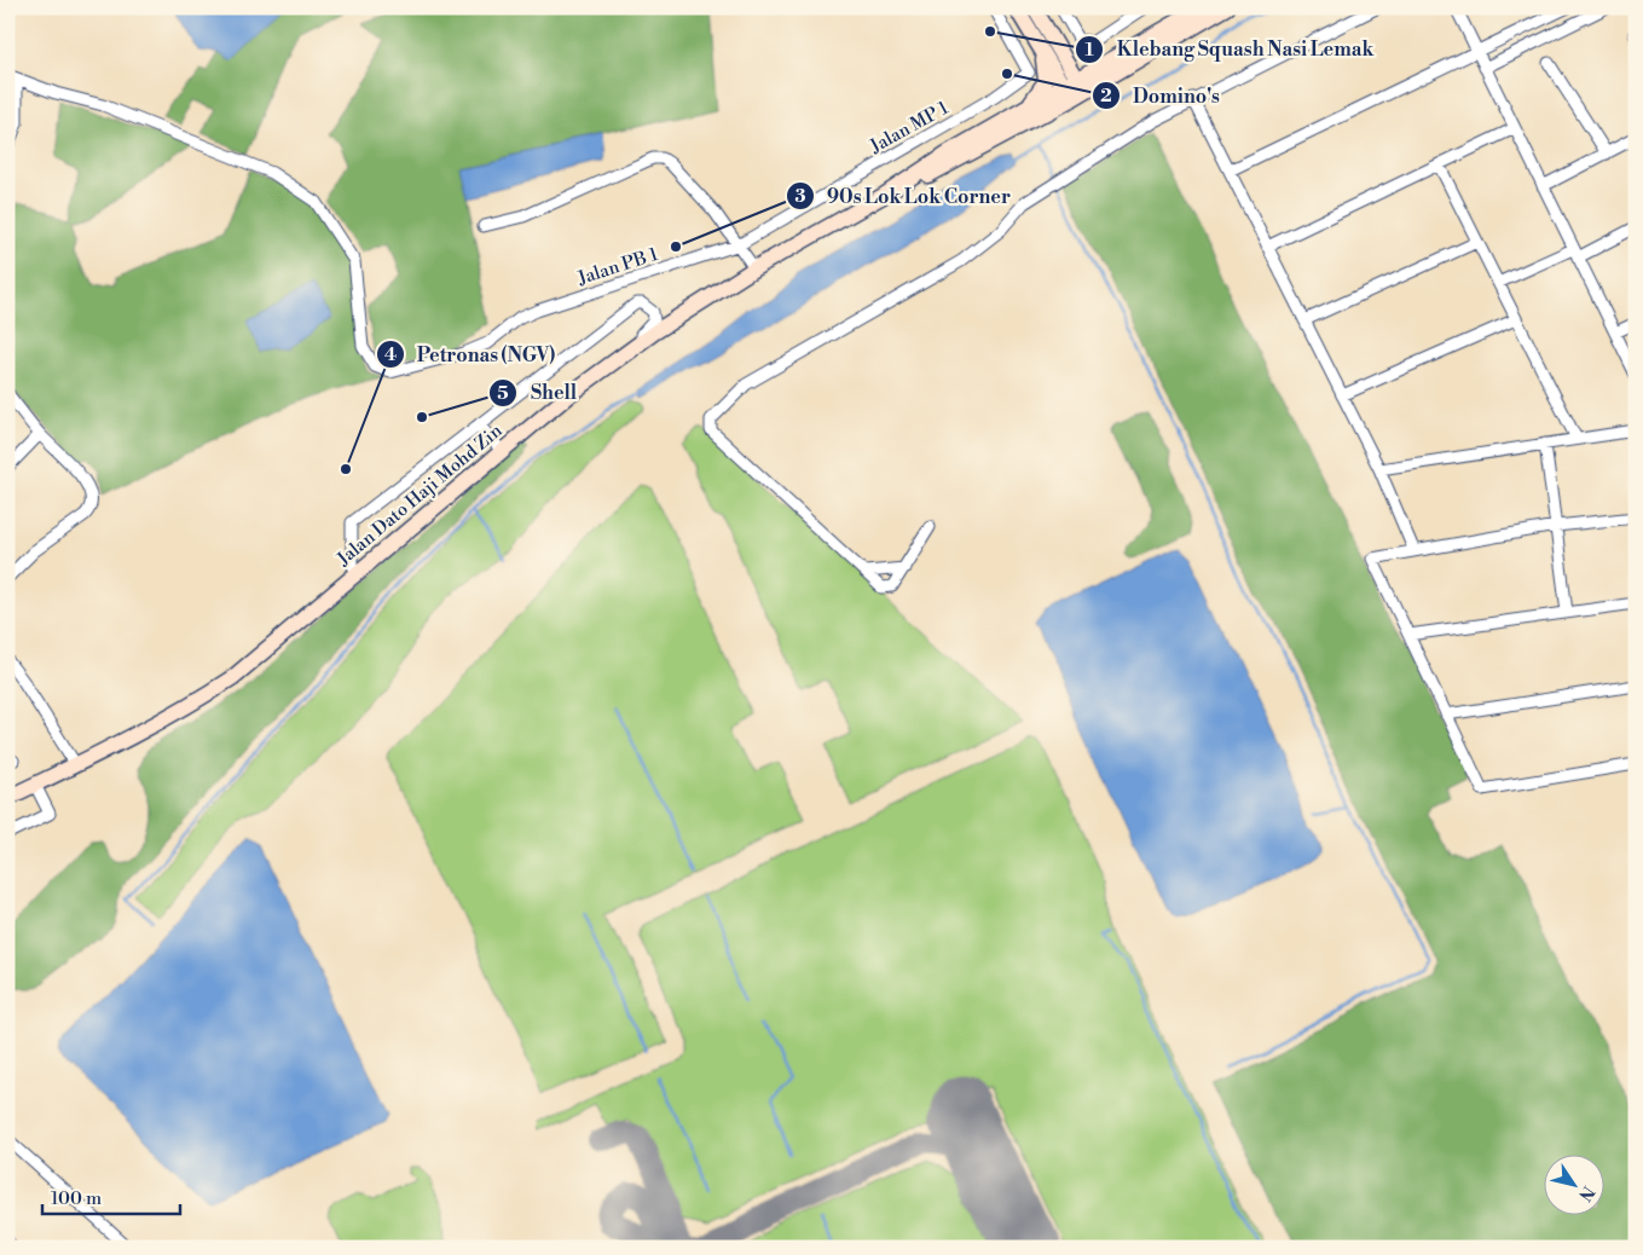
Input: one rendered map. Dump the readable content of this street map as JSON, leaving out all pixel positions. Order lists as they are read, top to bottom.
{
  "streets": {
    "main road": ["Jalan Dato Haji Mohd Zin"],
    "street": ["Jalan MP 1", "Jalan PB 1"]
  },
  "crossings": [
    ["Jalan MP 1", "Jalan PB 1"]
  ],
  "places": [
    "Klebang Squash Nasi Lemak",
    "Domino's",
    "90s Lok Lok Corner",
    "Shell",
    "Petronas (NGV)"
  ],
  "scale_bar": "100 m",
  "north": "bottom right"
}
